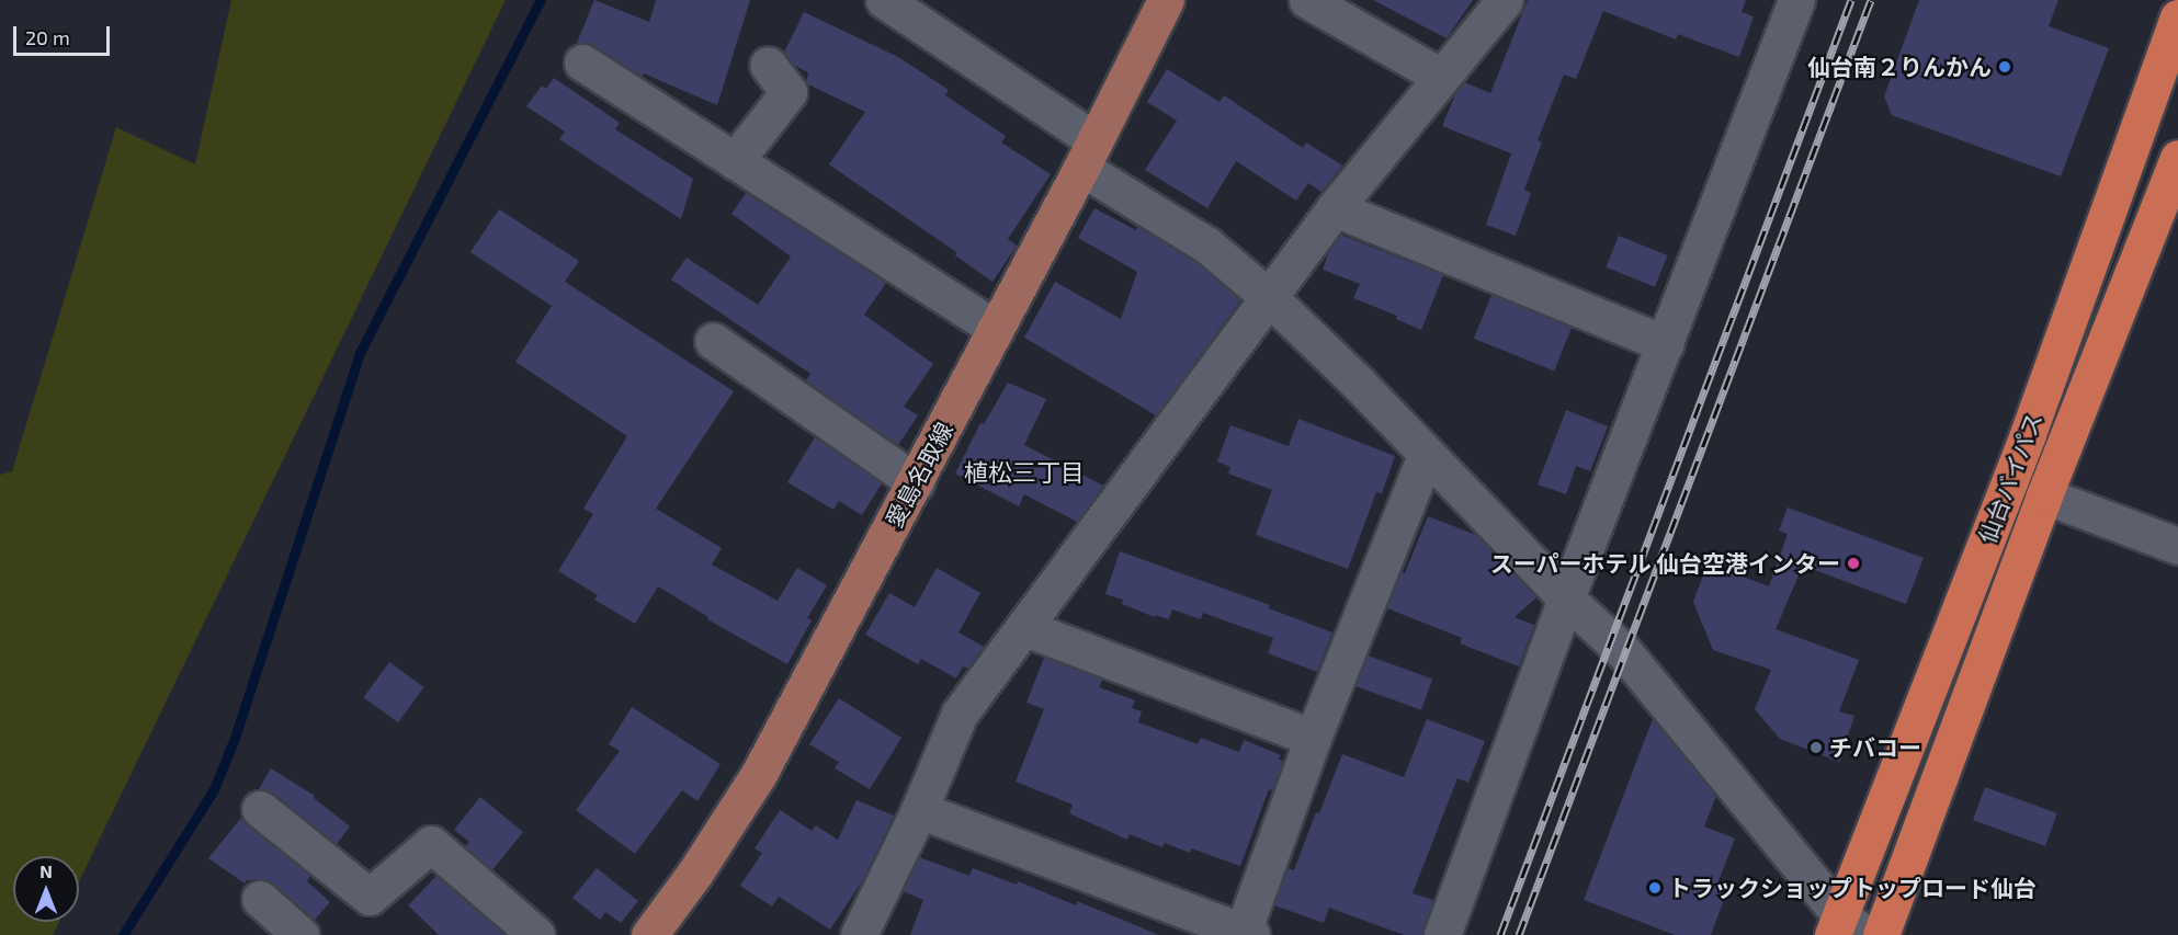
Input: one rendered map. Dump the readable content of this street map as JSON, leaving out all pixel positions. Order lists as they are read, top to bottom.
{
  "streets": {
    "highway": ["仙台バイパス"],
    "main road": ["愛島名取線"]
  },
  "districts": ["植松三丁目"],
  "places": [
    "仙台南２りんかん",
    "スーパーホテル 仙台空港インター",
    "チバコー",
    "トラックショップトップロード仙台"
  ],
  "scale_bar": "20 m",
  "north": "top"
}
